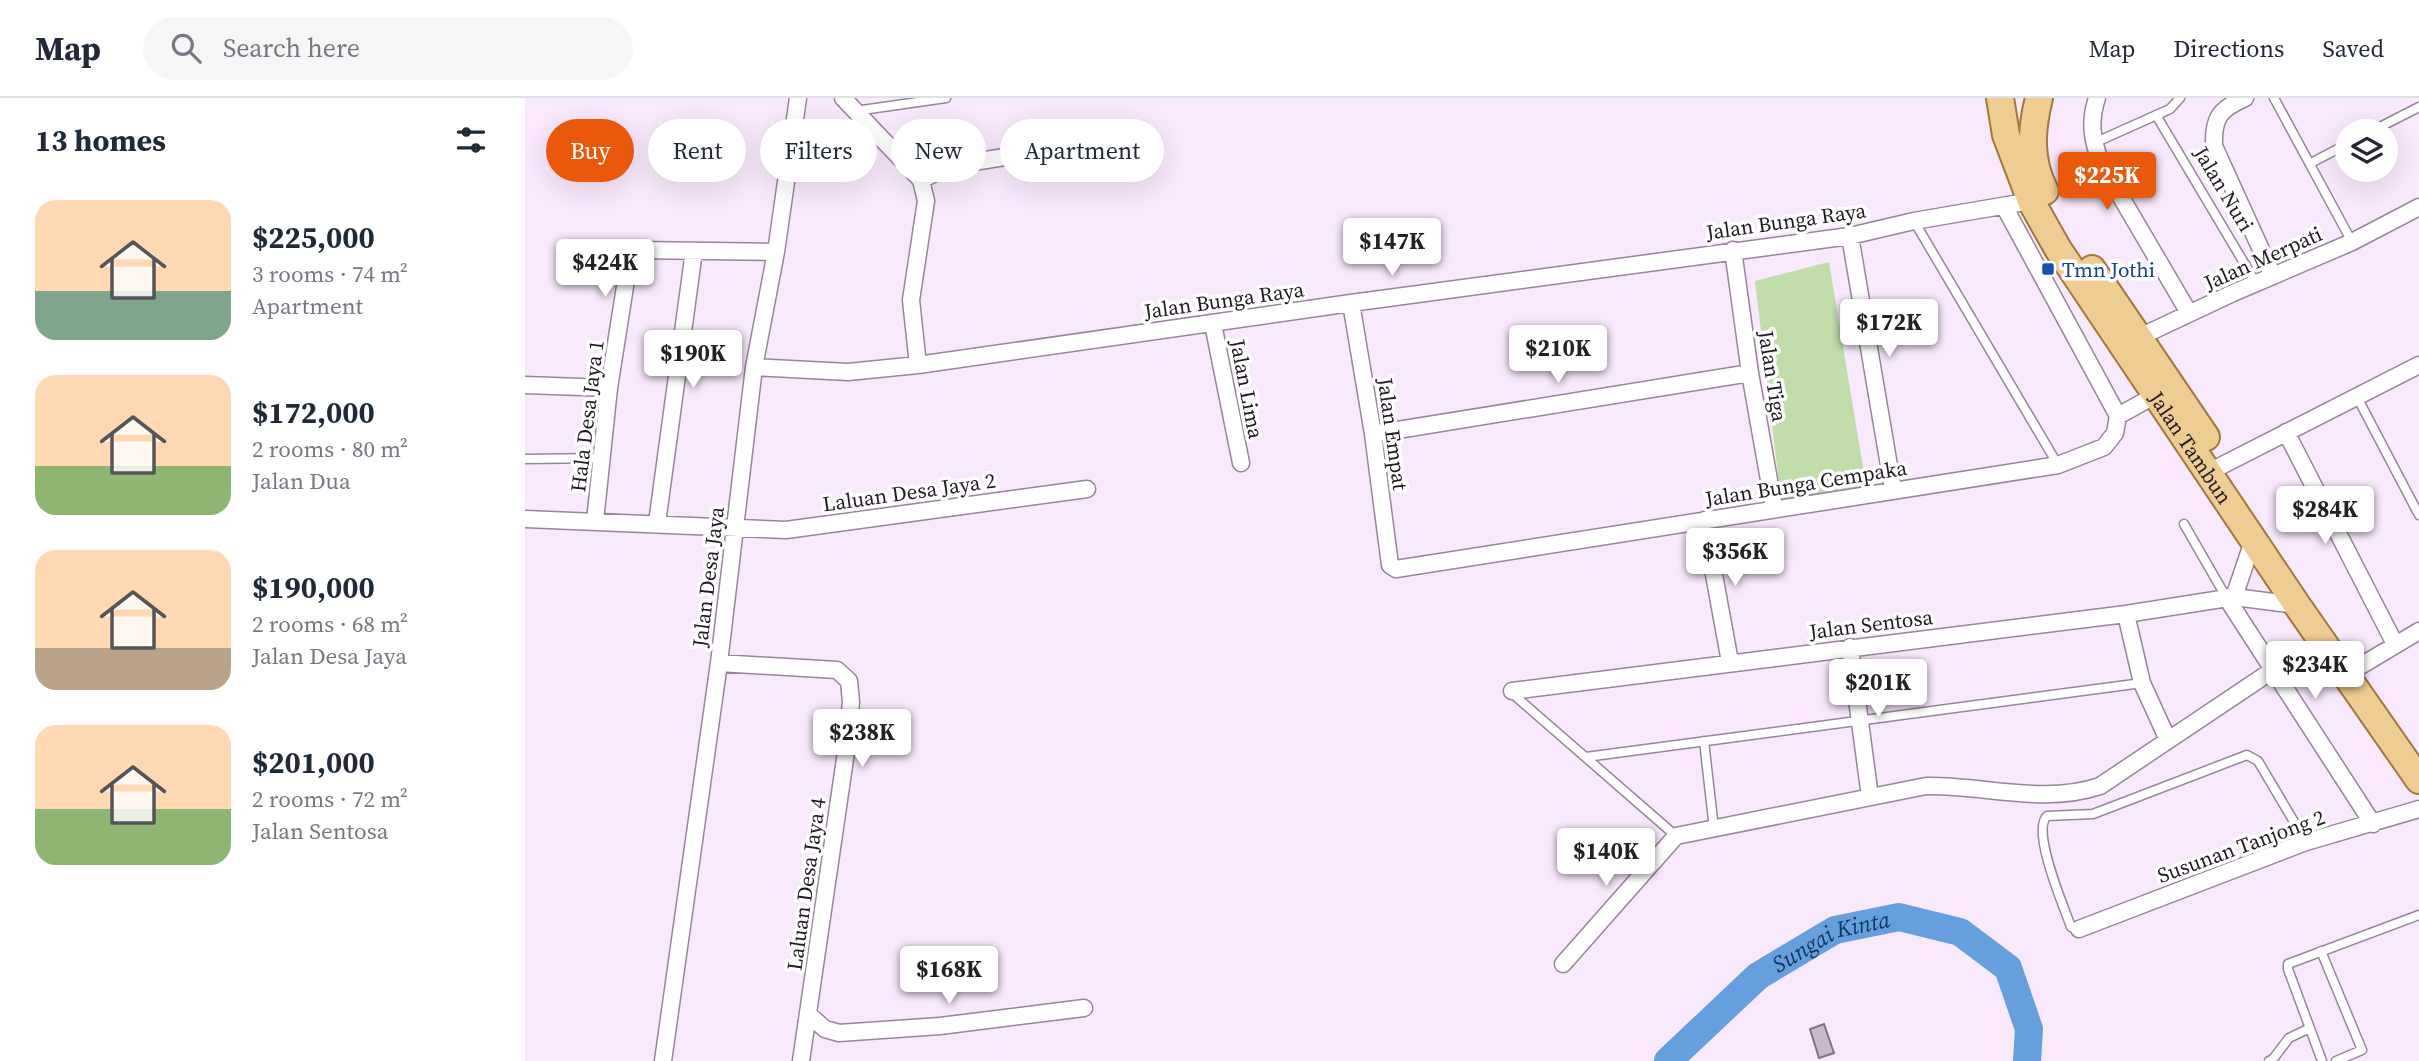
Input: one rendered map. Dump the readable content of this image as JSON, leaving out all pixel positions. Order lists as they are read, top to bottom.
{
  "streets": {
    "main road": ["Jalan Tambun"],
    "street": [
      "Jalan Nuri",
      "Jalan Bunga Raya",
      "Jalan Merpati",
      "Jalan Tiga",
      "Jalan Lima",
      "Hala Desa Jaya 1",
      "Jalan Empat",
      "Jalan Bunga Cempaka",
      "Laluan Desa Jaya 2",
      "Jalan Desa Jaya",
      "Jalan Sentosa",
      "Susunan Tanjong 2",
      "Laluan Desa Jaya 4"
    ]
  },
  "crossings": [
    ["Jalan Nuri", "Jalan Merpati"],
    ["Jalan Bunga Raya", "Jalan Tiga"],
    ["Jalan Bunga Raya", "Jalan Lima"],
    ["Jalan Bunga Raya", "Jalan Empat"],
    ["Jalan Bunga Raya", "Jalan Tambun"],
    ["Jalan Bunga Raya", "Jalan Desa Jaya"],
    ["Jalan Merpati", "Jalan Tambun"],
    ["Jalan Tiga", "Jalan Bunga Cempaka"],
    ["Hala Desa Jaya 1", "Laluan Desa Jaya 2"],
    ["Hala Desa Jaya 1", "Jalan Desa Jaya"],
    ["Jalan Empat", "Jalan Bunga Cempaka"],
    ["Jalan Tambun", "Jalan Sentosa"],
    ["Laluan Desa Jaya 2", "Jalan Desa Jaya"],
    ["Jalan Desa Jaya", "Laluan Desa Jaya 4"]
  ],
  "water": ["Sungai Kinta"],
  "places": {
    "transit": ["Tmn Jothi"]
  },
  "page": {
    "header": "Map",
    "search": "Search here",
    "nav": ["Map", "Directions", "Saved"],
    "heading": "13 homes",
    "chip": [
      "Buy",
      "Rent",
      "Filters",
      "New",
      "Apartment"
    ],
    "price": [
      "$225K",
      "$147K",
      "$424K",
      "$172K",
      "$210K",
      "$190K",
      "$284K",
      "$356K",
      "$234K",
      "$201K",
      "$238K",
      "$140K",
      "$168K"
    ],
    "list": [
      {
        "name": "$225,000",
        "note": "3 rooms · 74 m² · Apartment"
      },
      {
        "name": "$172,000",
        "note": "2 rooms · 80 m² · Jalan Dua"
      },
      {
        "name": "$190,000",
        "note": "2 rooms · 68 m² · Jalan Desa Jaya"
      },
      {
        "name": "$201,000",
        "note": "2 rooms · 72 m² · Jalan Sentosa"
      }
    ]
  }
}
